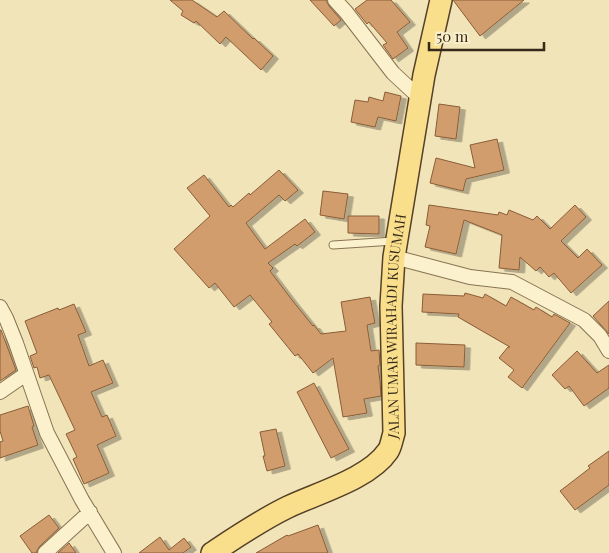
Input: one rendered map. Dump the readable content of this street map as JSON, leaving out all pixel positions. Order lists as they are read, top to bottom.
{
  "streets": {
    "main road": ["JALAN UMAR WIRAHADI KUSUMAH"]
  },
  "scale_bar": "50 m"
}
